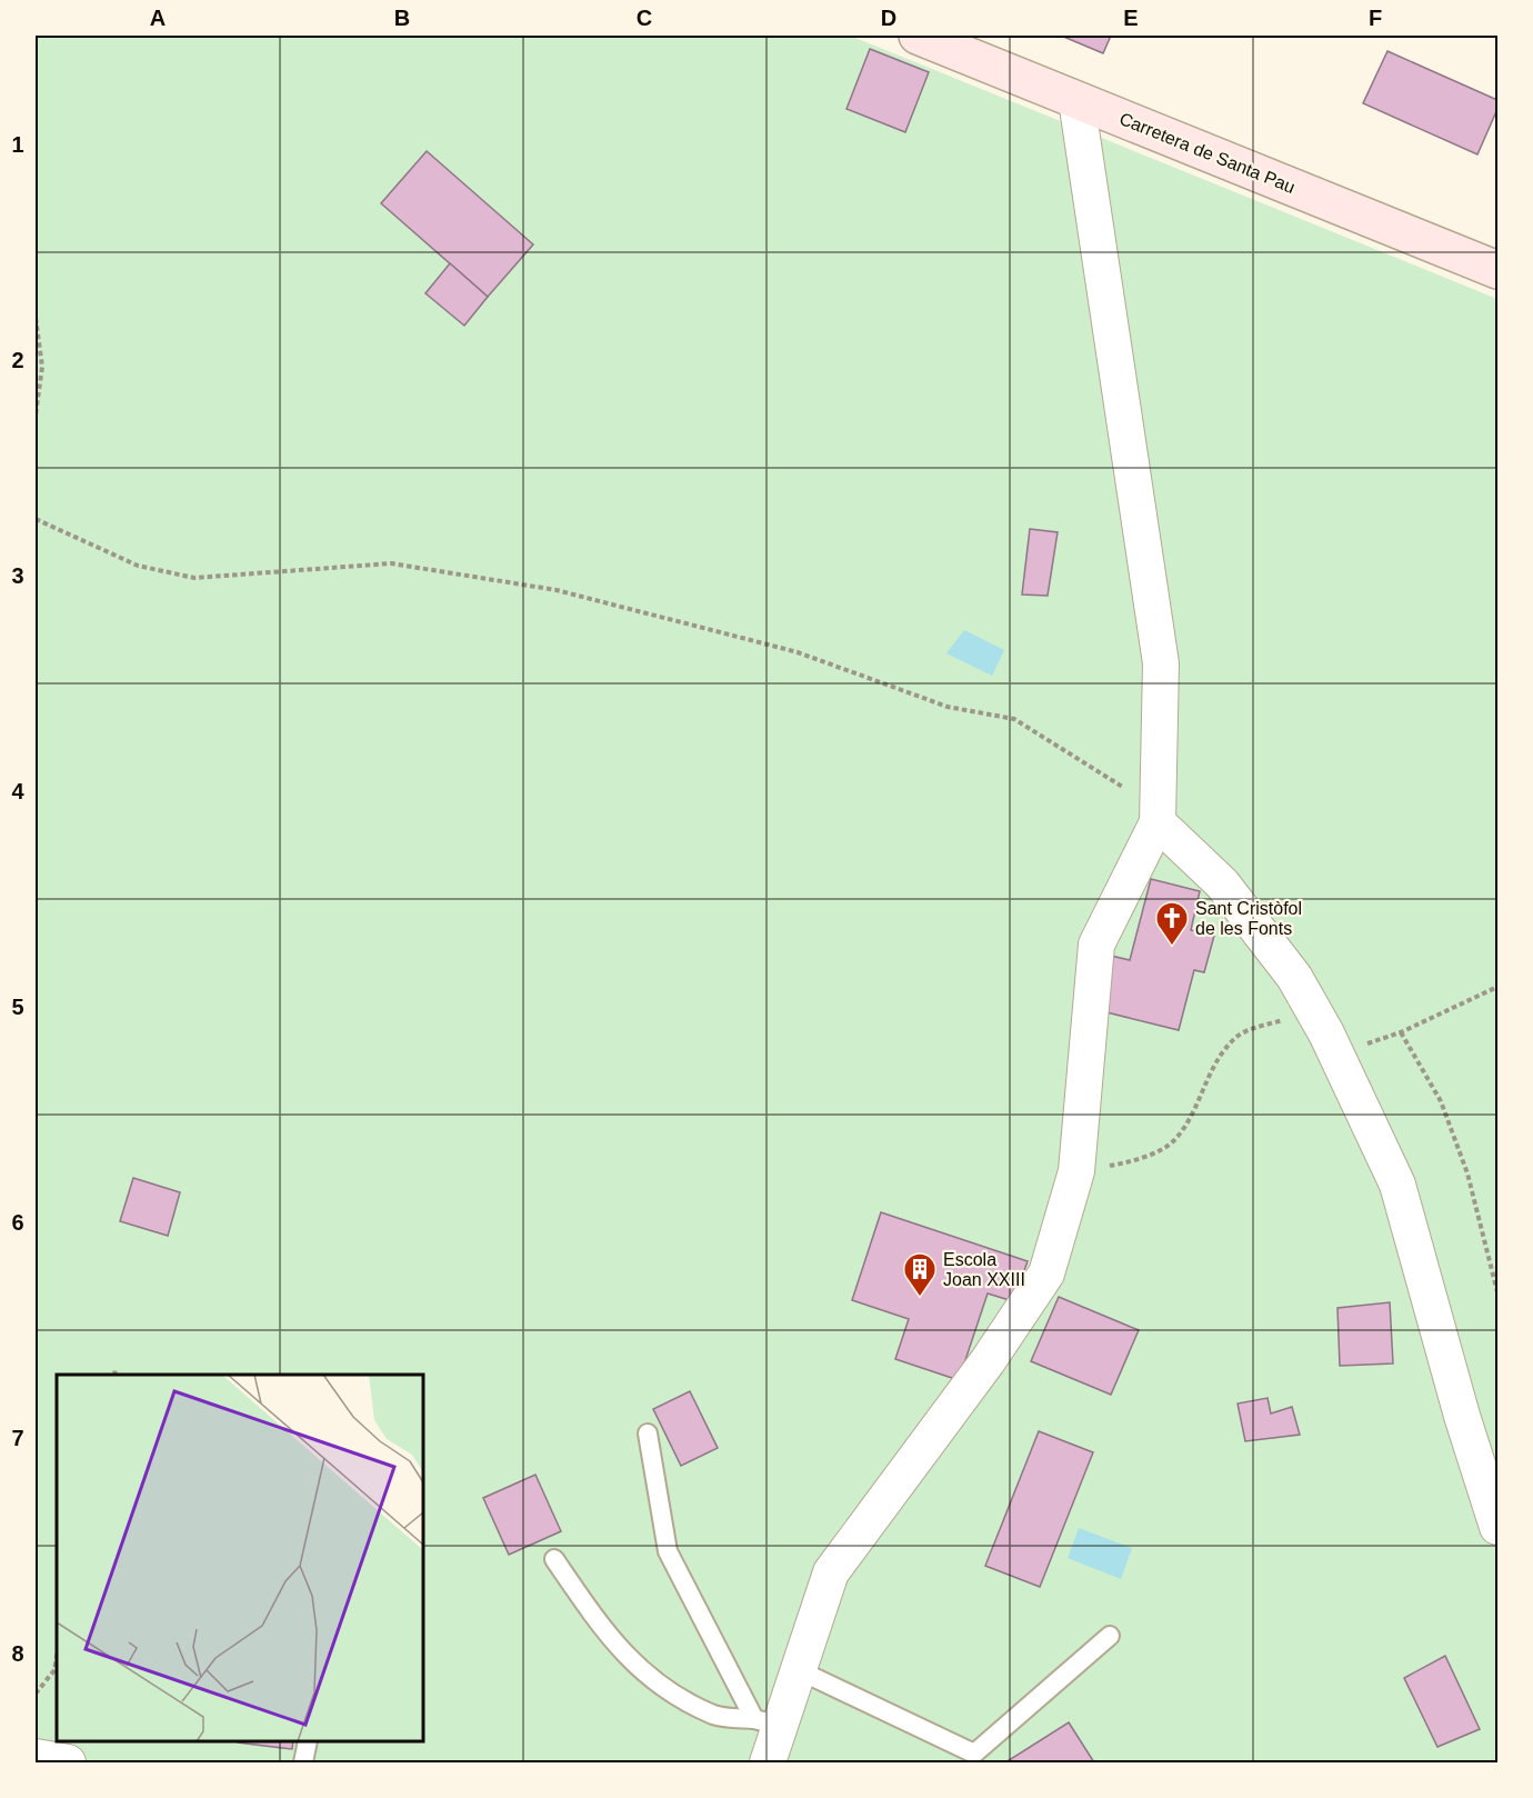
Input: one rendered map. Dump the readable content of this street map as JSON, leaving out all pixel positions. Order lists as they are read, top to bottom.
{
  "streets": {
    "main road": ["Carretera de Santa Pau"]
  },
  "places": {
    "church": ["Sant Cristòfol de les Fonts"],
    "building": ["Escola Joan XXIII"]
  },
  "grid": {
    "columns": [
      "A",
      "B",
      "C",
      "D",
      "E",
      "F"
    ],
    "rows": [
      "1",
      "2",
      "3",
      "4",
      "5",
      "6",
      "7",
      "8"
    ]
  }
}
